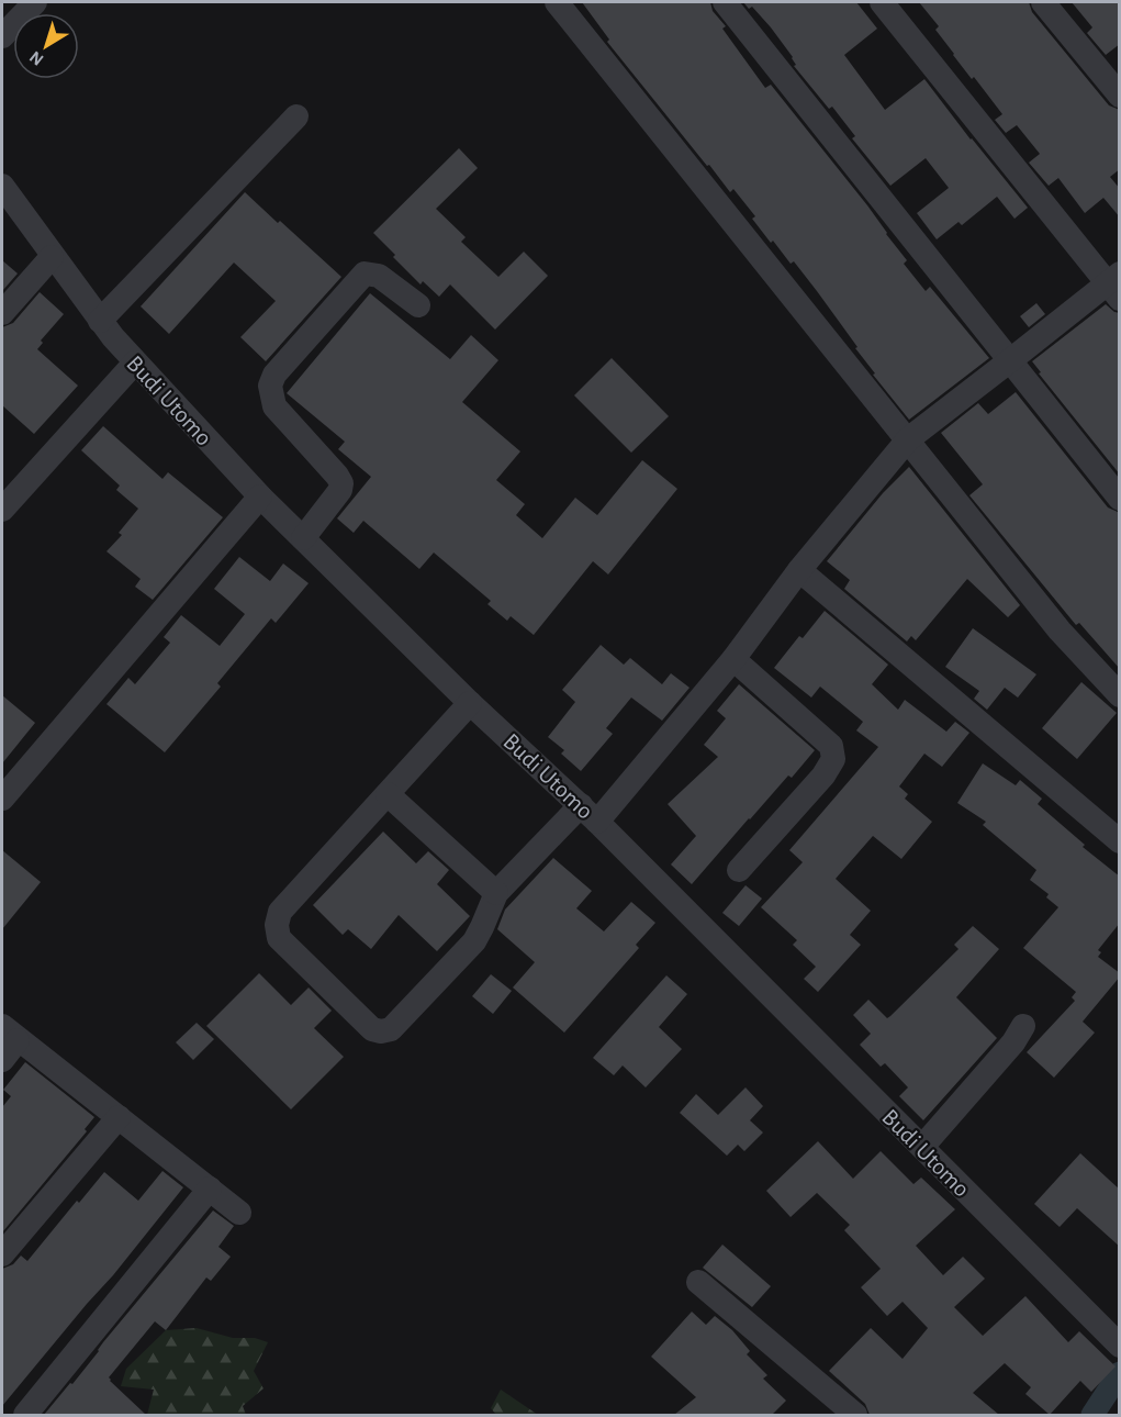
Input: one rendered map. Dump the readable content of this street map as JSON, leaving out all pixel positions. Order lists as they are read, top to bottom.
{
  "streets": {
    "street": ["Budi Utomo"]
  },
  "north": "bottom left"
}
